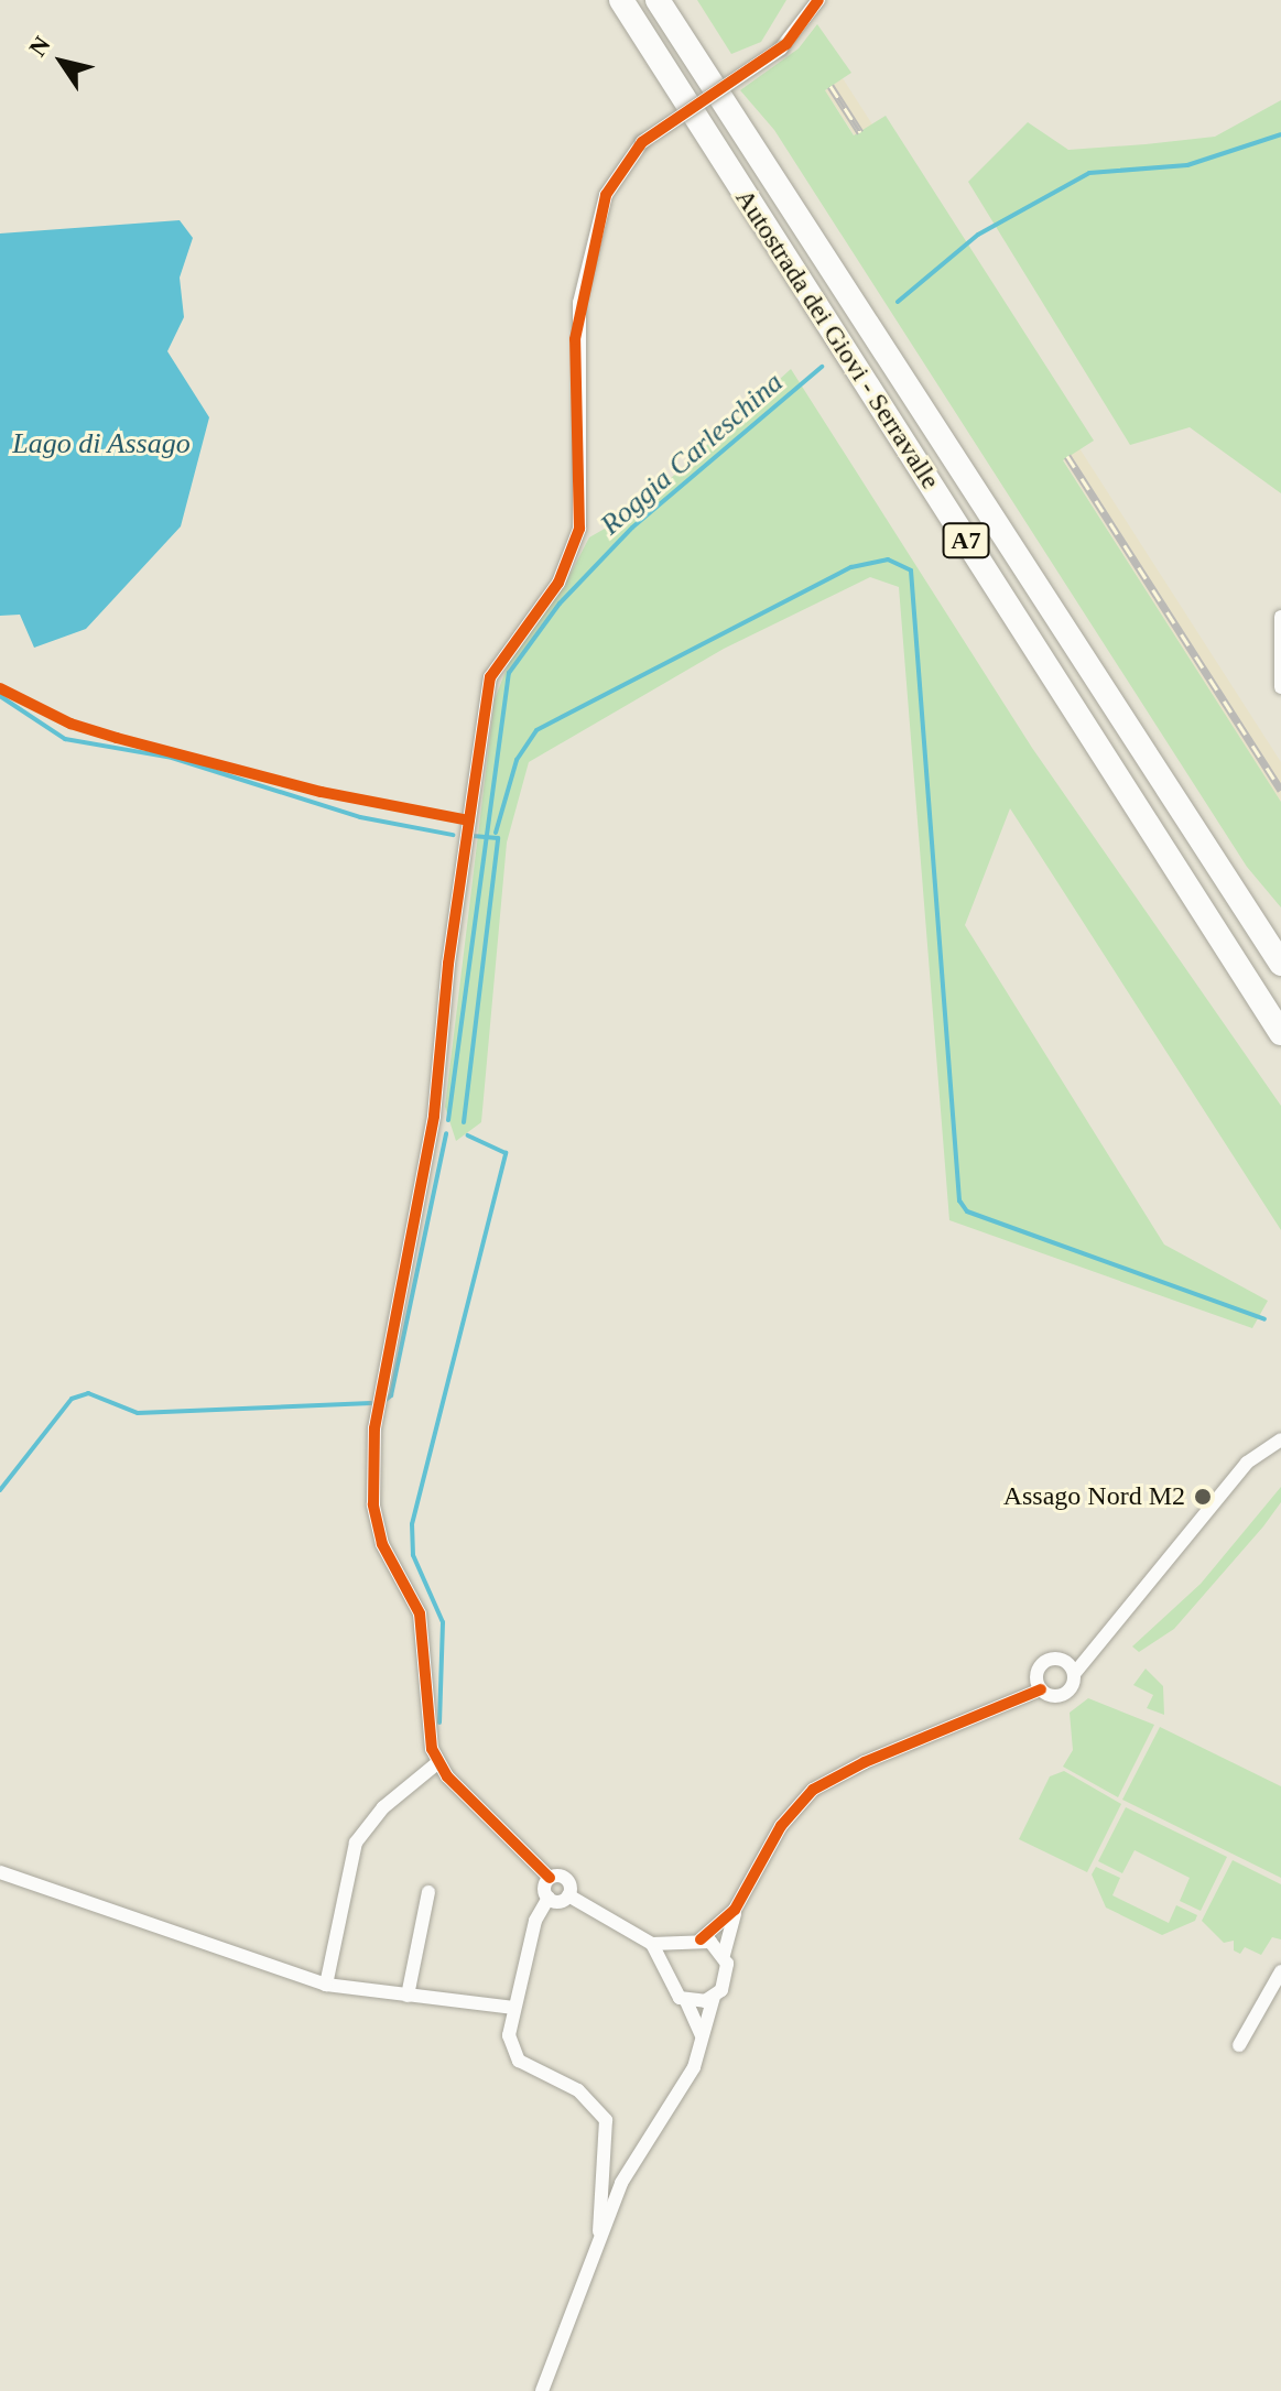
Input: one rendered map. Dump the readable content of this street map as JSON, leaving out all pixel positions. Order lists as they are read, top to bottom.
{
  "streets": {
    "highway": ["Autostrada dei Giovi - Serravalle", "A7"]
  },
  "water": ["Lago di Assago", "Roggia Carleschina"],
  "places": ["Assago Nord M2"],
  "north": "top left"
}
